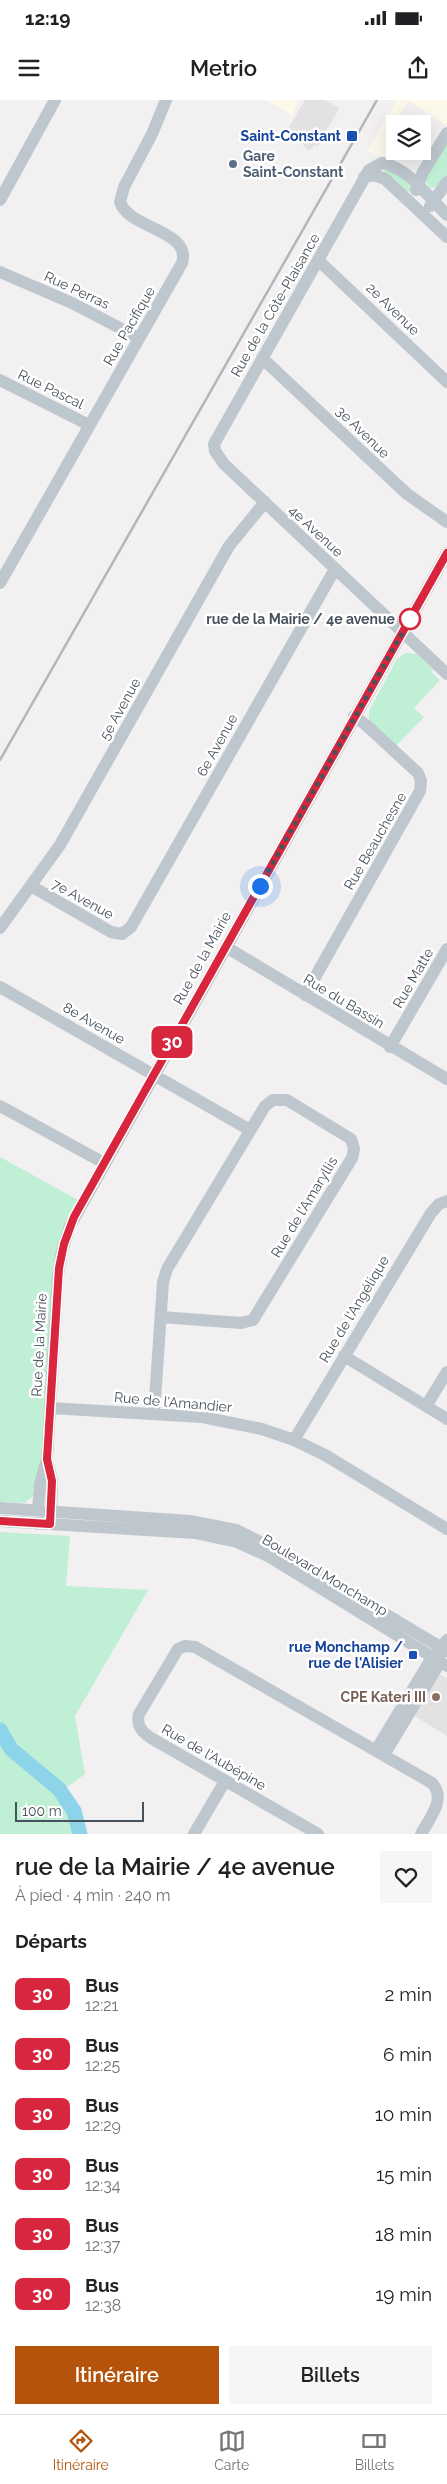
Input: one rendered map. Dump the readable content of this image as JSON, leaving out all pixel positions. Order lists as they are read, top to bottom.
{
  "streets": {
    "street": [
      "Rue Perras",
      "Rue de la Côte-Plaisance",
      "2e Avenue",
      "Rue Pacifique",
      "Rue Pascal",
      "3e Avenue",
      "4e Avenue",
      "5e Avenue",
      "6e Avenue",
      "Rue Beauchesne",
      "7e Avenue",
      "Rue de la Mairie",
      "Rue Matte",
      "Rue du Bassin",
      "8e Avenue",
      "Rue de l'Amaryllis",
      "Rue de l'Angélique",
      "Rue de l'Amandier",
      "Boulevard Monchamp",
      "Rue de l'Aubépine"
    ]
  },
  "crossings": [
    ["Rue Perras", "Rue Pacifique"],
    ["Rue de la Côte-Plaisance", "2e Avenue"],
    ["Rue de la Côte-Plaisance", "3e Avenue"],
    ["Rue de la Côte-Plaisance", "4e Avenue"],
    ["Rue Pacifique", "Rue Pascal"],
    ["4e Avenue", "5e Avenue"],
    ["4e Avenue", "6e Avenue"],
    ["4e Avenue", "Rue de la Mairie"],
    ["5e Avenue", "7e Avenue"],
    ["6e Avenue", "7e Avenue"],
    ["Rue Beauchesne", "Rue de la Mairie"],
    ["Rue Beauchesne", "Rue du Bassin"],
    ["Rue de la Mairie", "Rue du Bassin"],
    ["Rue de la Mairie", "8e Avenue"],
    ["Rue de la Mairie", "Rue de l'Amandier"],
    ["Rue de la Mairie", "Boulevard Monchamp"],
    ["Rue Matte", "Rue du Bassin"],
    ["8e Avenue", "Rue de l'Amaryllis"],
    ["Rue de l'Amaryllis", "Rue de l'Amandier"],
    ["Rue de l'Angélique", "Rue de l'Amandier"]
  ],
  "places": {
    "transit": ["Saint-Constant", "rue Monchamp / rue de l'Alisier"],
    "other": ["Gare Saint-Constant", "rue de la Mairie / 4e avenue", "CPE Kateri III"]
  },
  "lines": ["bus line 30"],
  "scale_bar": "100 m",
  "page": {
    "status": "12:19",
    "header": "Metrio",
    "on_map": "30",
    "scale": "100 m",
    "heading": [
      ["rue de la Mairie / 4e avenue", "À pied · 4 min · 240 m"],
      "Départs"
    ],
    "list": [
      {
        "mark": "30",
        "name": "Bus",
        "note": "12:21",
        "value": "2 min"
      },
      {
        "mark": "30",
        "name": "Bus",
        "note": "12:25",
        "value": "6 min"
      },
      {
        "mark": "30",
        "name": "Bus",
        "note": "12:29",
        "value": "10 min"
      },
      {
        "mark": "30",
        "name": "Bus",
        "note": "12:34",
        "value": "15 min"
      },
      {
        "mark": "30",
        "name": "Bus",
        "note": "12:37",
        "value": "18 min"
      },
      {
        "mark": "30",
        "name": "Bus",
        "note": "12:38",
        "value": "19 min"
      }
    ],
    "buttons": ["Itinéraire", "Billets"],
    "tabs": ["Itinéraire", "Carte", "Billets"]
  }
}
